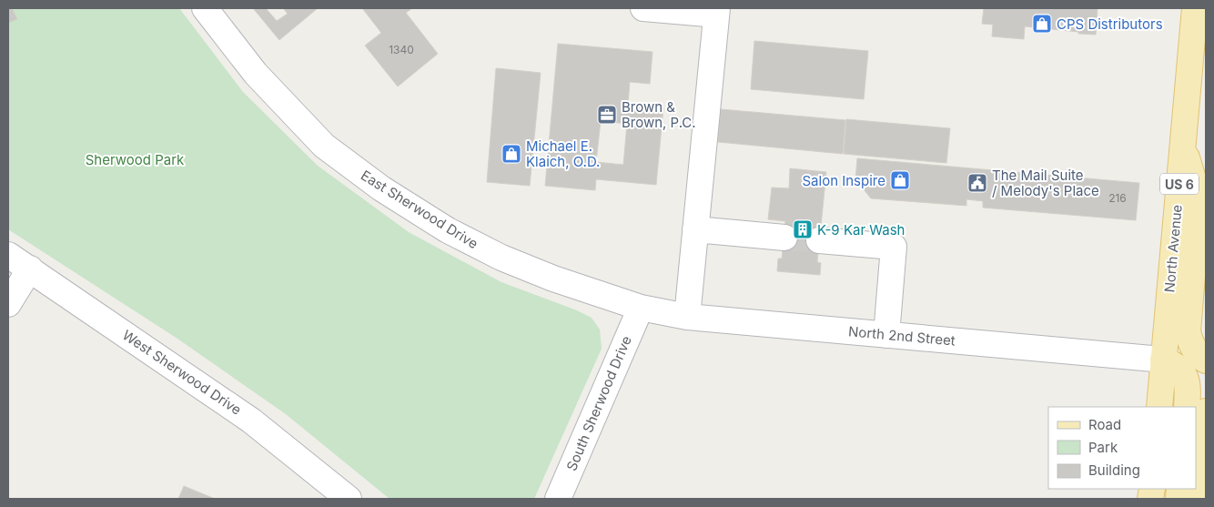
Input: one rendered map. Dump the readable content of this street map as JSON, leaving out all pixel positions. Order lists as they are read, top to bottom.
{
  "streets": {
    "main road": ["US 6", "North Avenue"],
    "street": [
      "East Sherwood Drive",
      "North 2nd Street",
      "West Sherwood Drive",
      "South Sherwood Drive"
    ]
  },
  "crossings": [
    ["East Sherwood Drive", "North 2nd Street"],
    ["East Sherwood Drive", "South Sherwood Drive"],
    ["North Avenue", "North 2nd Street"],
    ["North 2nd Street", "South Sherwood Drive"]
  ],
  "parks": ["Sherwood Park"],
  "places": {
    "shop": ["CPS Distributors", "Michael E. Klaich, O.D.", "Salon Inspire"],
    "office": ["Brown & Brown, P.C."],
    "public building": ["The Mail Suite / Melody's Place"],
    "building": ["K-9 Kar Wash"]
  },
  "house_numbers": ["1340", "216"],
  "legend": ["Road", "Park", "Building"]
}
